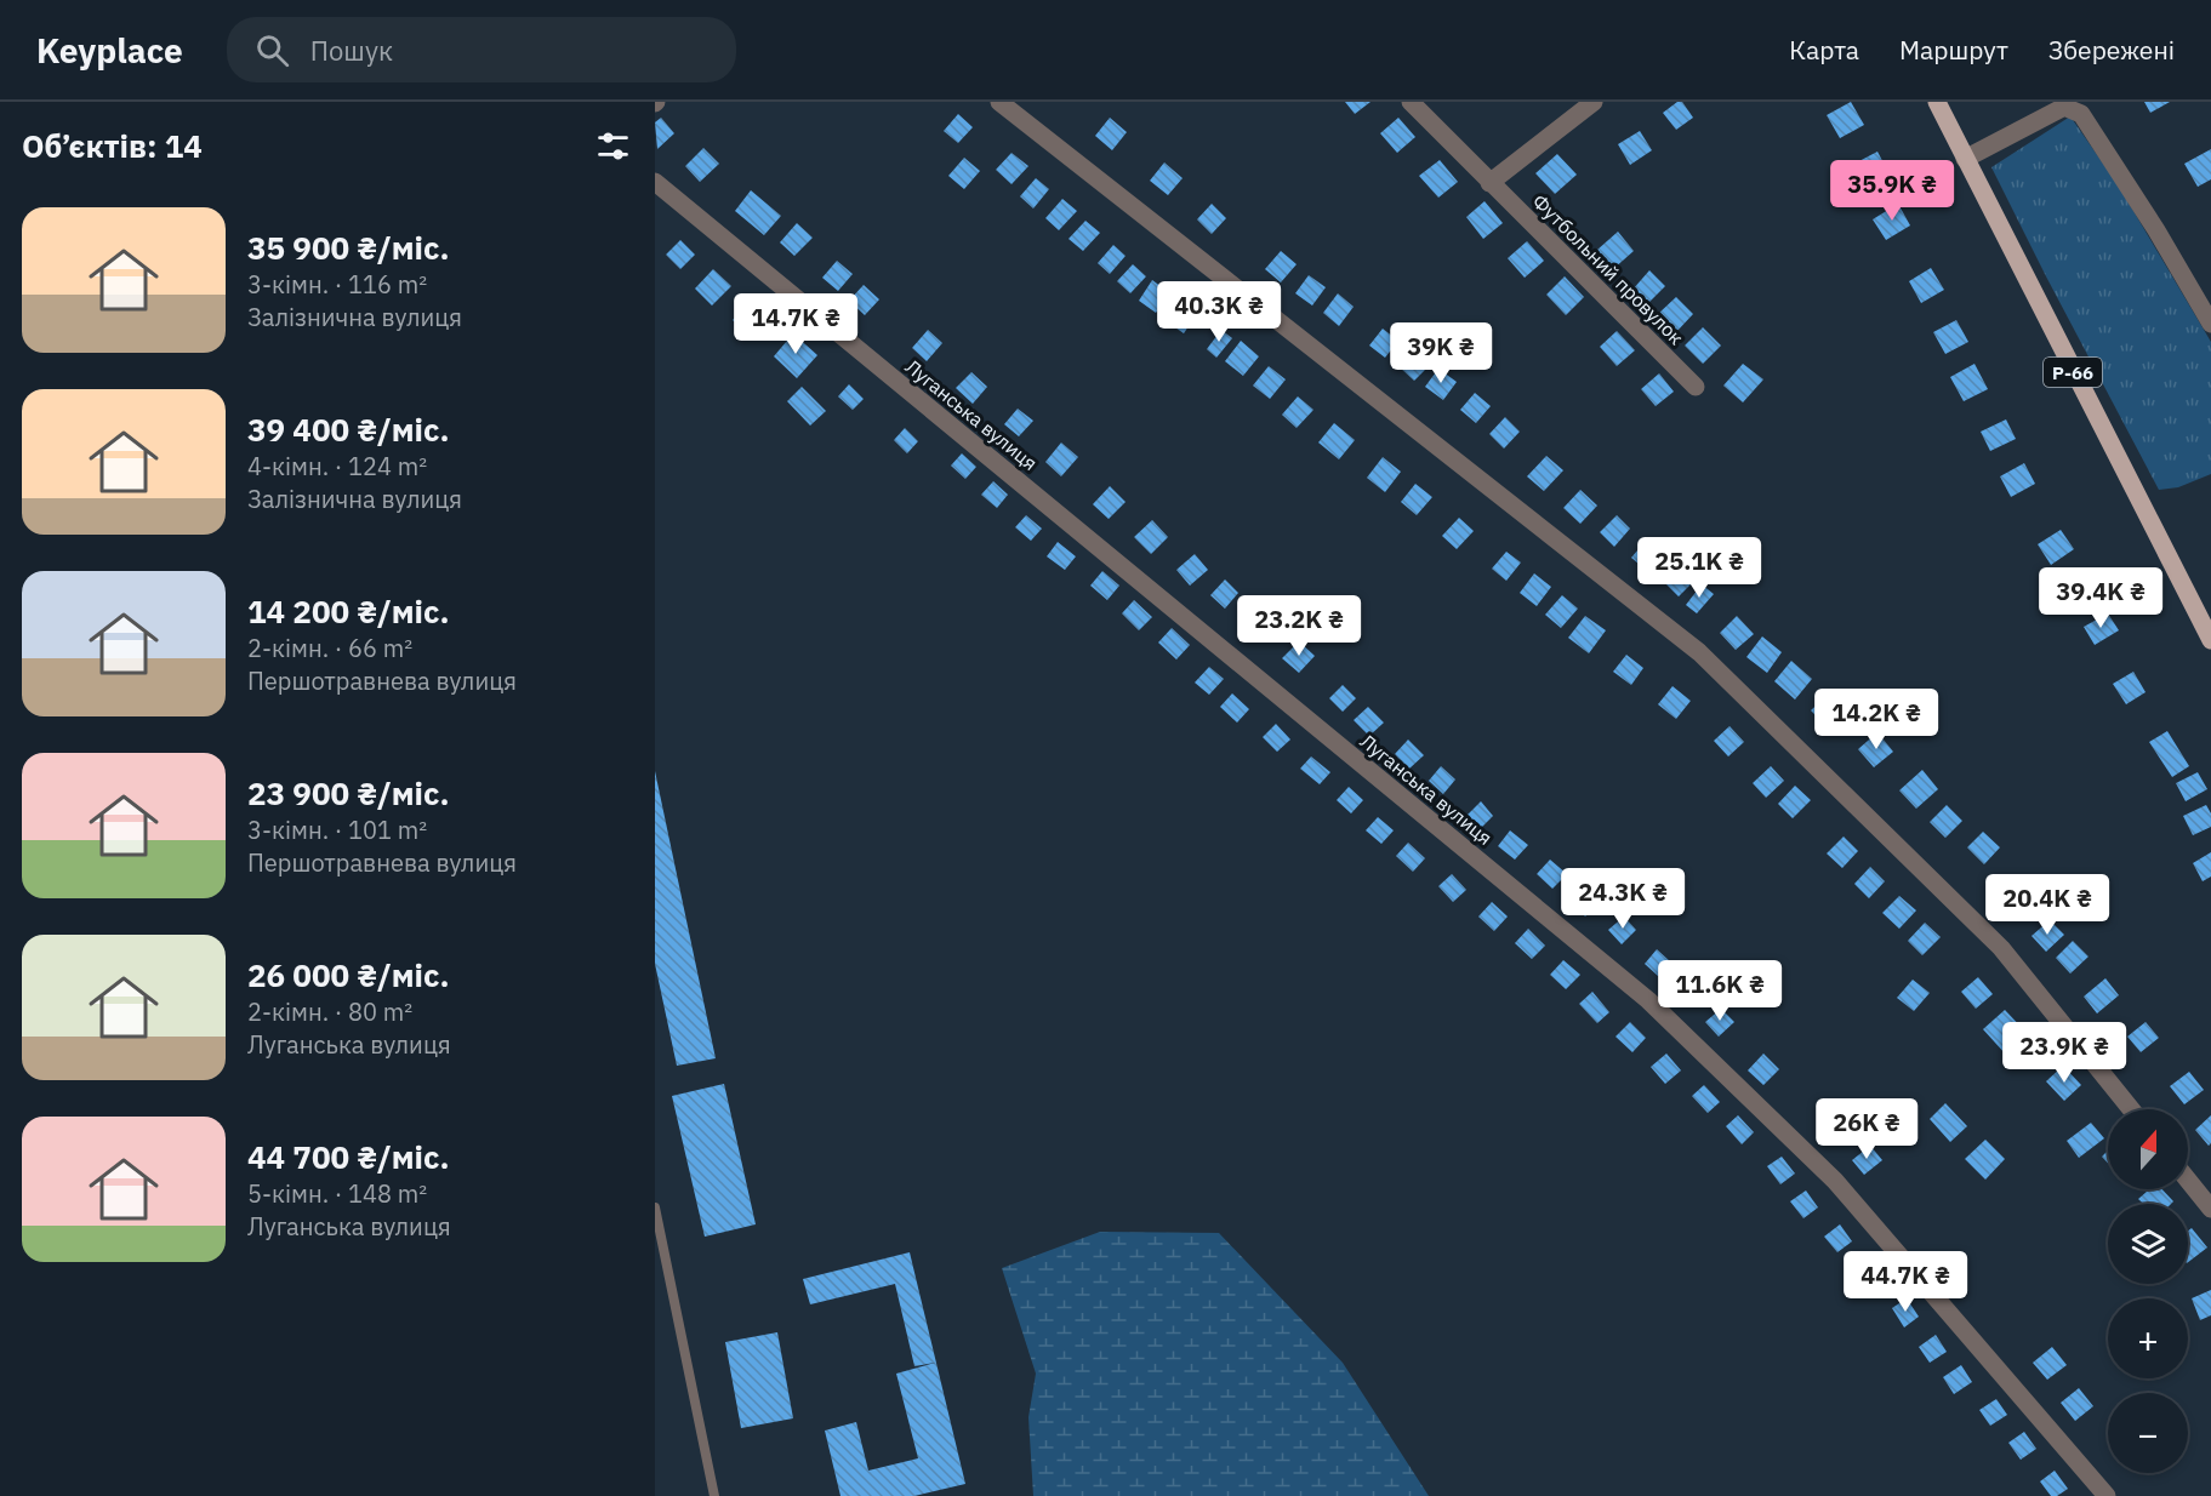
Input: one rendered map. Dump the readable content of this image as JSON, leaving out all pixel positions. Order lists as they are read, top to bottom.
{
  "streets": {
    "main road": ["Р-66"],
    "street": ["Футбольний провулок", "Луганська вулиця"]
  },
  "north": "top",
  "page": {
    "header": "Keyplace",
    "search": "Пошук",
    "nav": ["Карта", "Маршрут", "Збережені"],
    "heading": "Об’єктів: 14",
    "price": [
      "35.9K ₴",
      "40.3K ₴",
      "14.7K ₴",
      "39K ₴",
      "25.1K ₴",
      "39.4K ₴",
      "23.2K ₴",
      "14.2K ₴",
      "24.3K ₴",
      "20.4K ₴",
      "11.6K ₴",
      "23.9K ₴",
      "26K ₴",
      "44.7K ₴"
    ],
    "list": [
      {
        "name": "35 900 ₴/міс.",
        "note": "3-кімн. · 116 m² · Залізнична вулиця"
      },
      {
        "name": "39 400 ₴/міс.",
        "note": "4-кімн. · 124 m² · Залізнична вулиця"
      },
      {
        "name": "14 200 ₴/міс.",
        "note": "2-кімн. · 66 m² · Першотравнева вулиця"
      },
      {
        "name": "23 900 ₴/міс.",
        "note": "3-кімн. · 101 m² · Першотравнева вулиця"
      },
      {
        "name": "26 000 ₴/міс.",
        "note": "2-кімн. · 80 m² · Луганська вулиця"
      },
      {
        "name": "44 700 ₴/міс.",
        "note": "5-кімн. · 148 m² · Луганська вулиця"
      }
    ],
    "map_buttons": ["+", "−"]
  }
}
